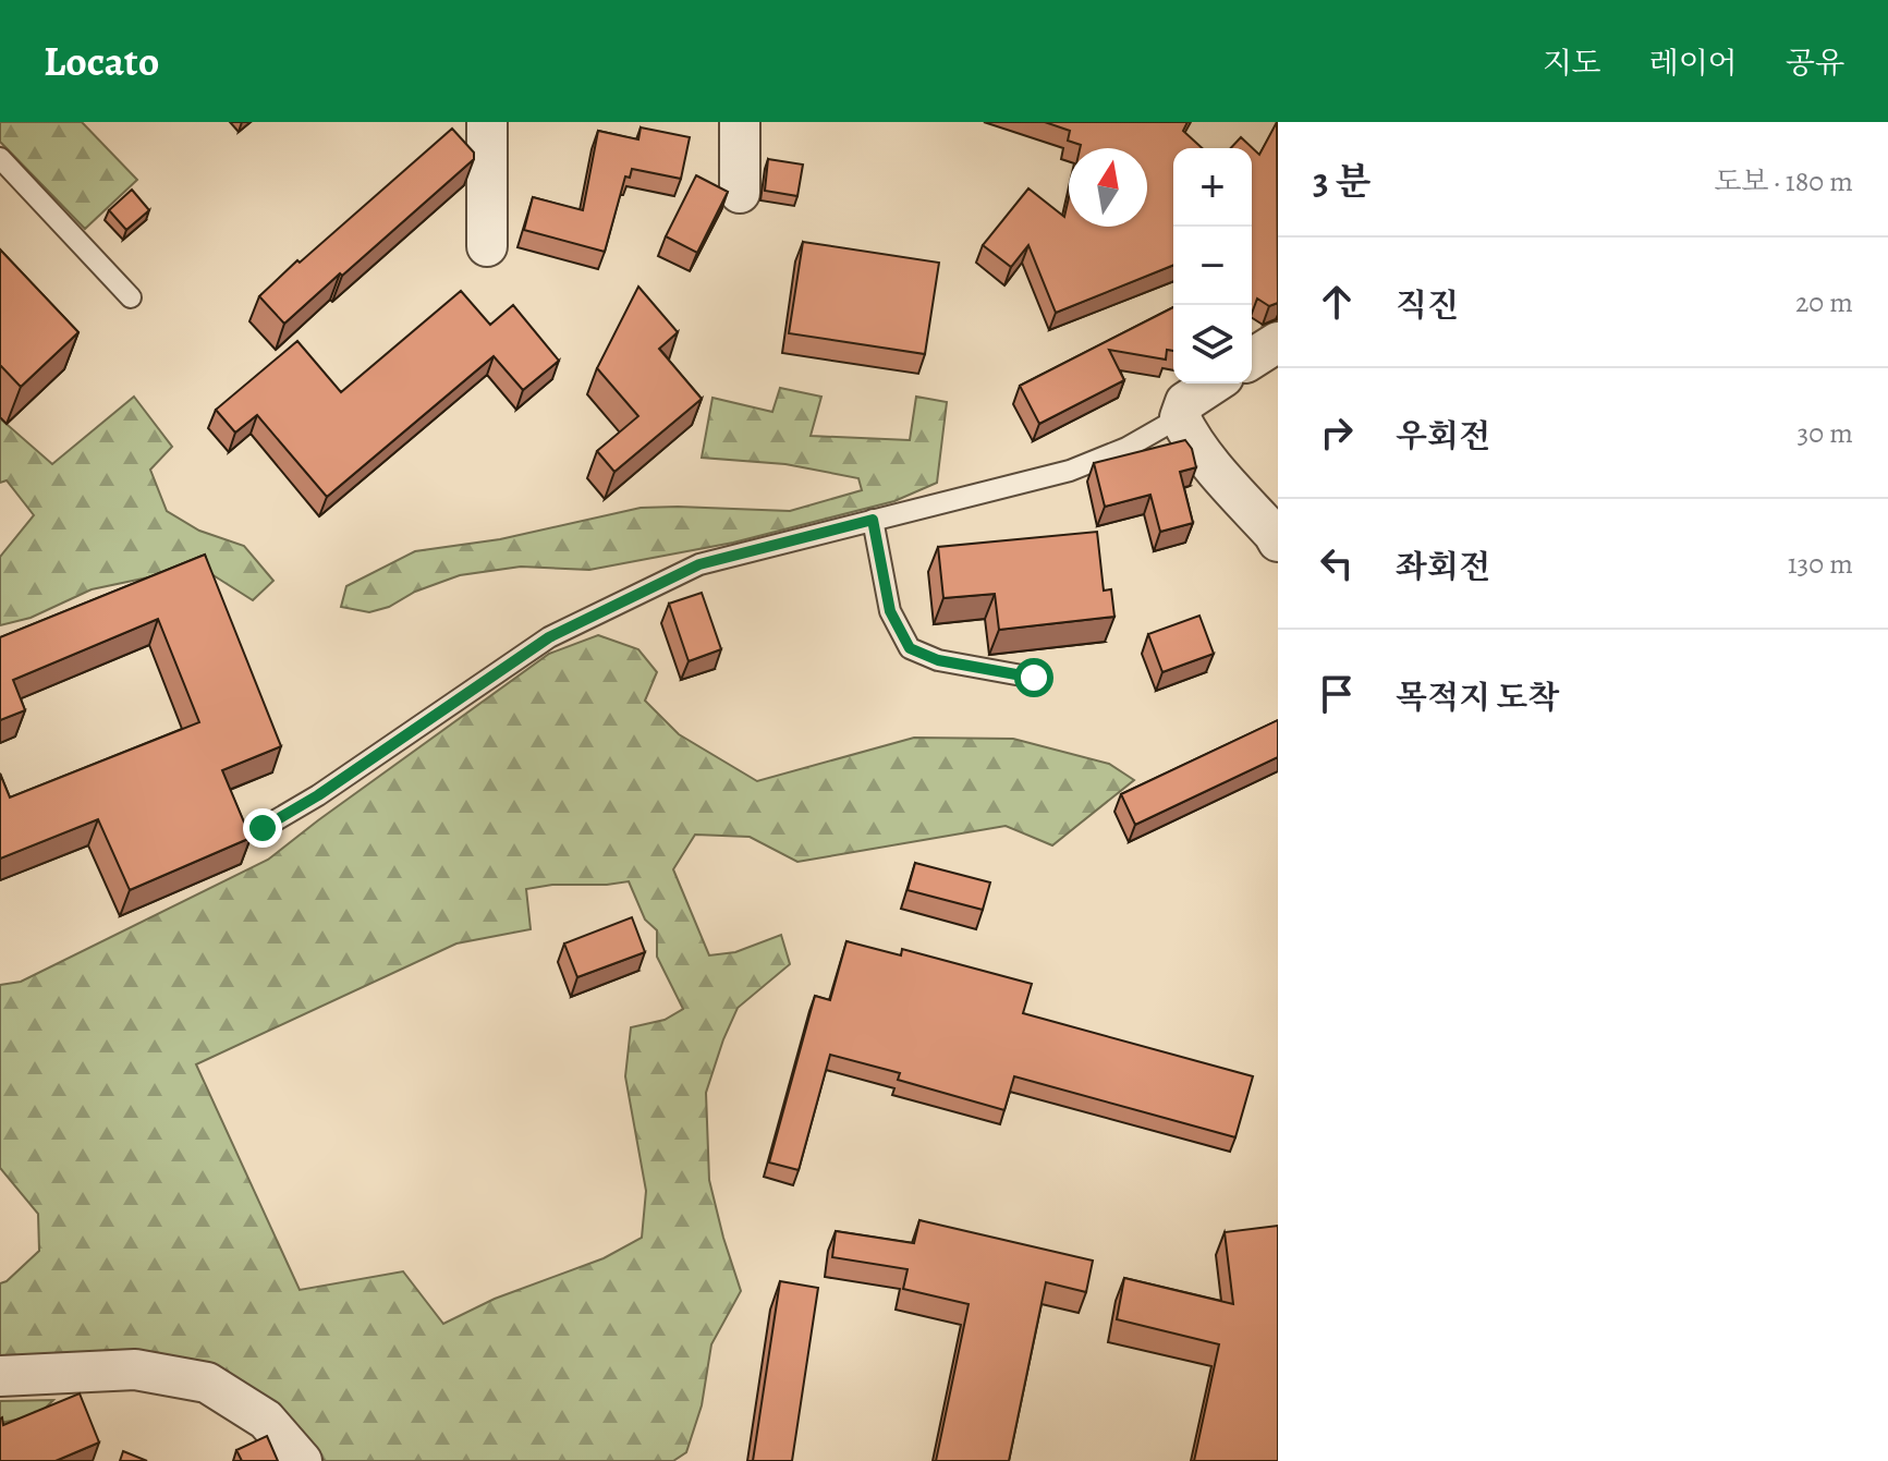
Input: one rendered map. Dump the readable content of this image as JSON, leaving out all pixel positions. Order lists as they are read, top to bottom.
{
  "north": "top",
  "page": {
    "header": "Locato",
    "nav": ["지도", "레이어", "공유"],
    "heading": ["3 분", "도보 · 180 m"],
    "map_buttons": ["+", "−"],
    "list": [
      ["직진", "20 m"],
      ["우회전", "30 m"],
      ["좌회전", "130 m"],
      "목적지 도착"
    ]
  }
}
